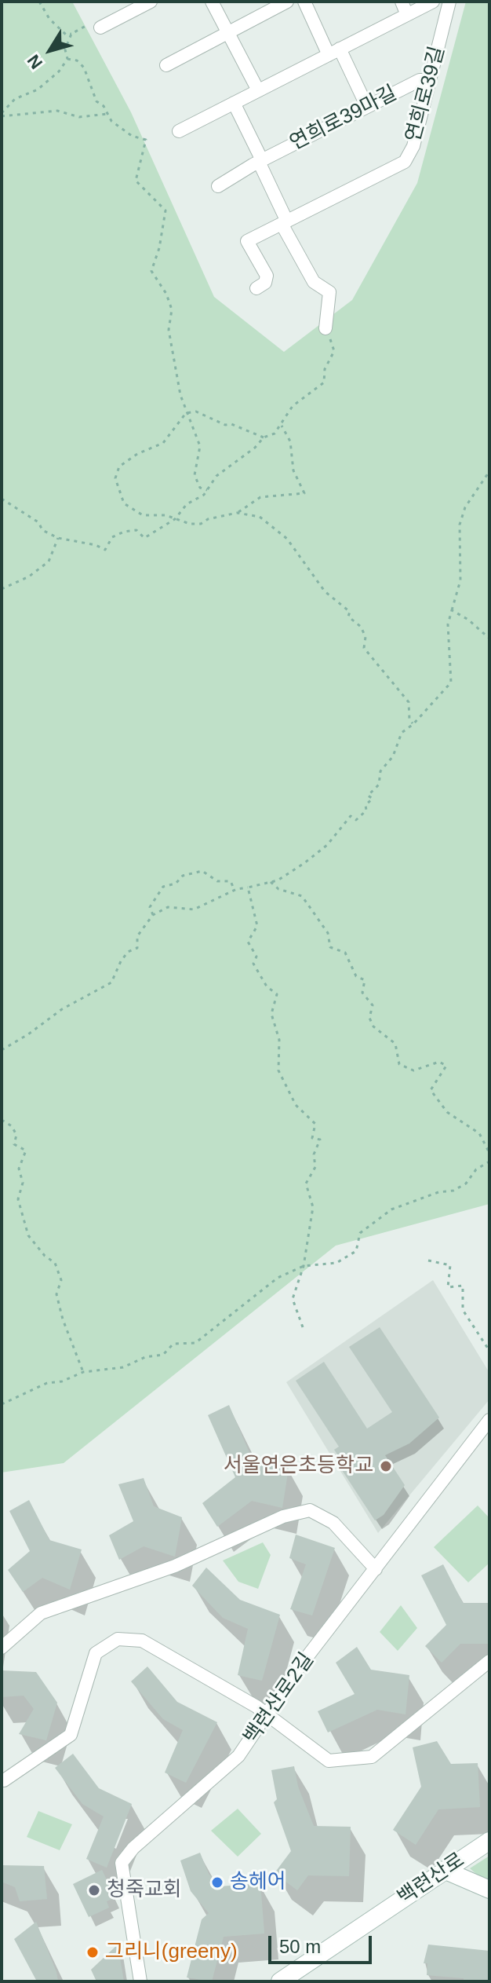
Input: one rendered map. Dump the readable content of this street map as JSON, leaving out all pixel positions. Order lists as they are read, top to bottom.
{
  "streets": {
    "main road": ["백련산로"],
    "street": ["연희로39길", "연희로39마길", "백련산로2길"]
  },
  "crossings": [
    ["연희로39길", "연희로39마길"]
  ],
  "places": [
    "서울연은초등학교",
    "송헤어",
    "청죽교회",
    "그리니(greeny)"
  ],
  "scale_bar": "50 m",
  "north": "bottom left"
}
